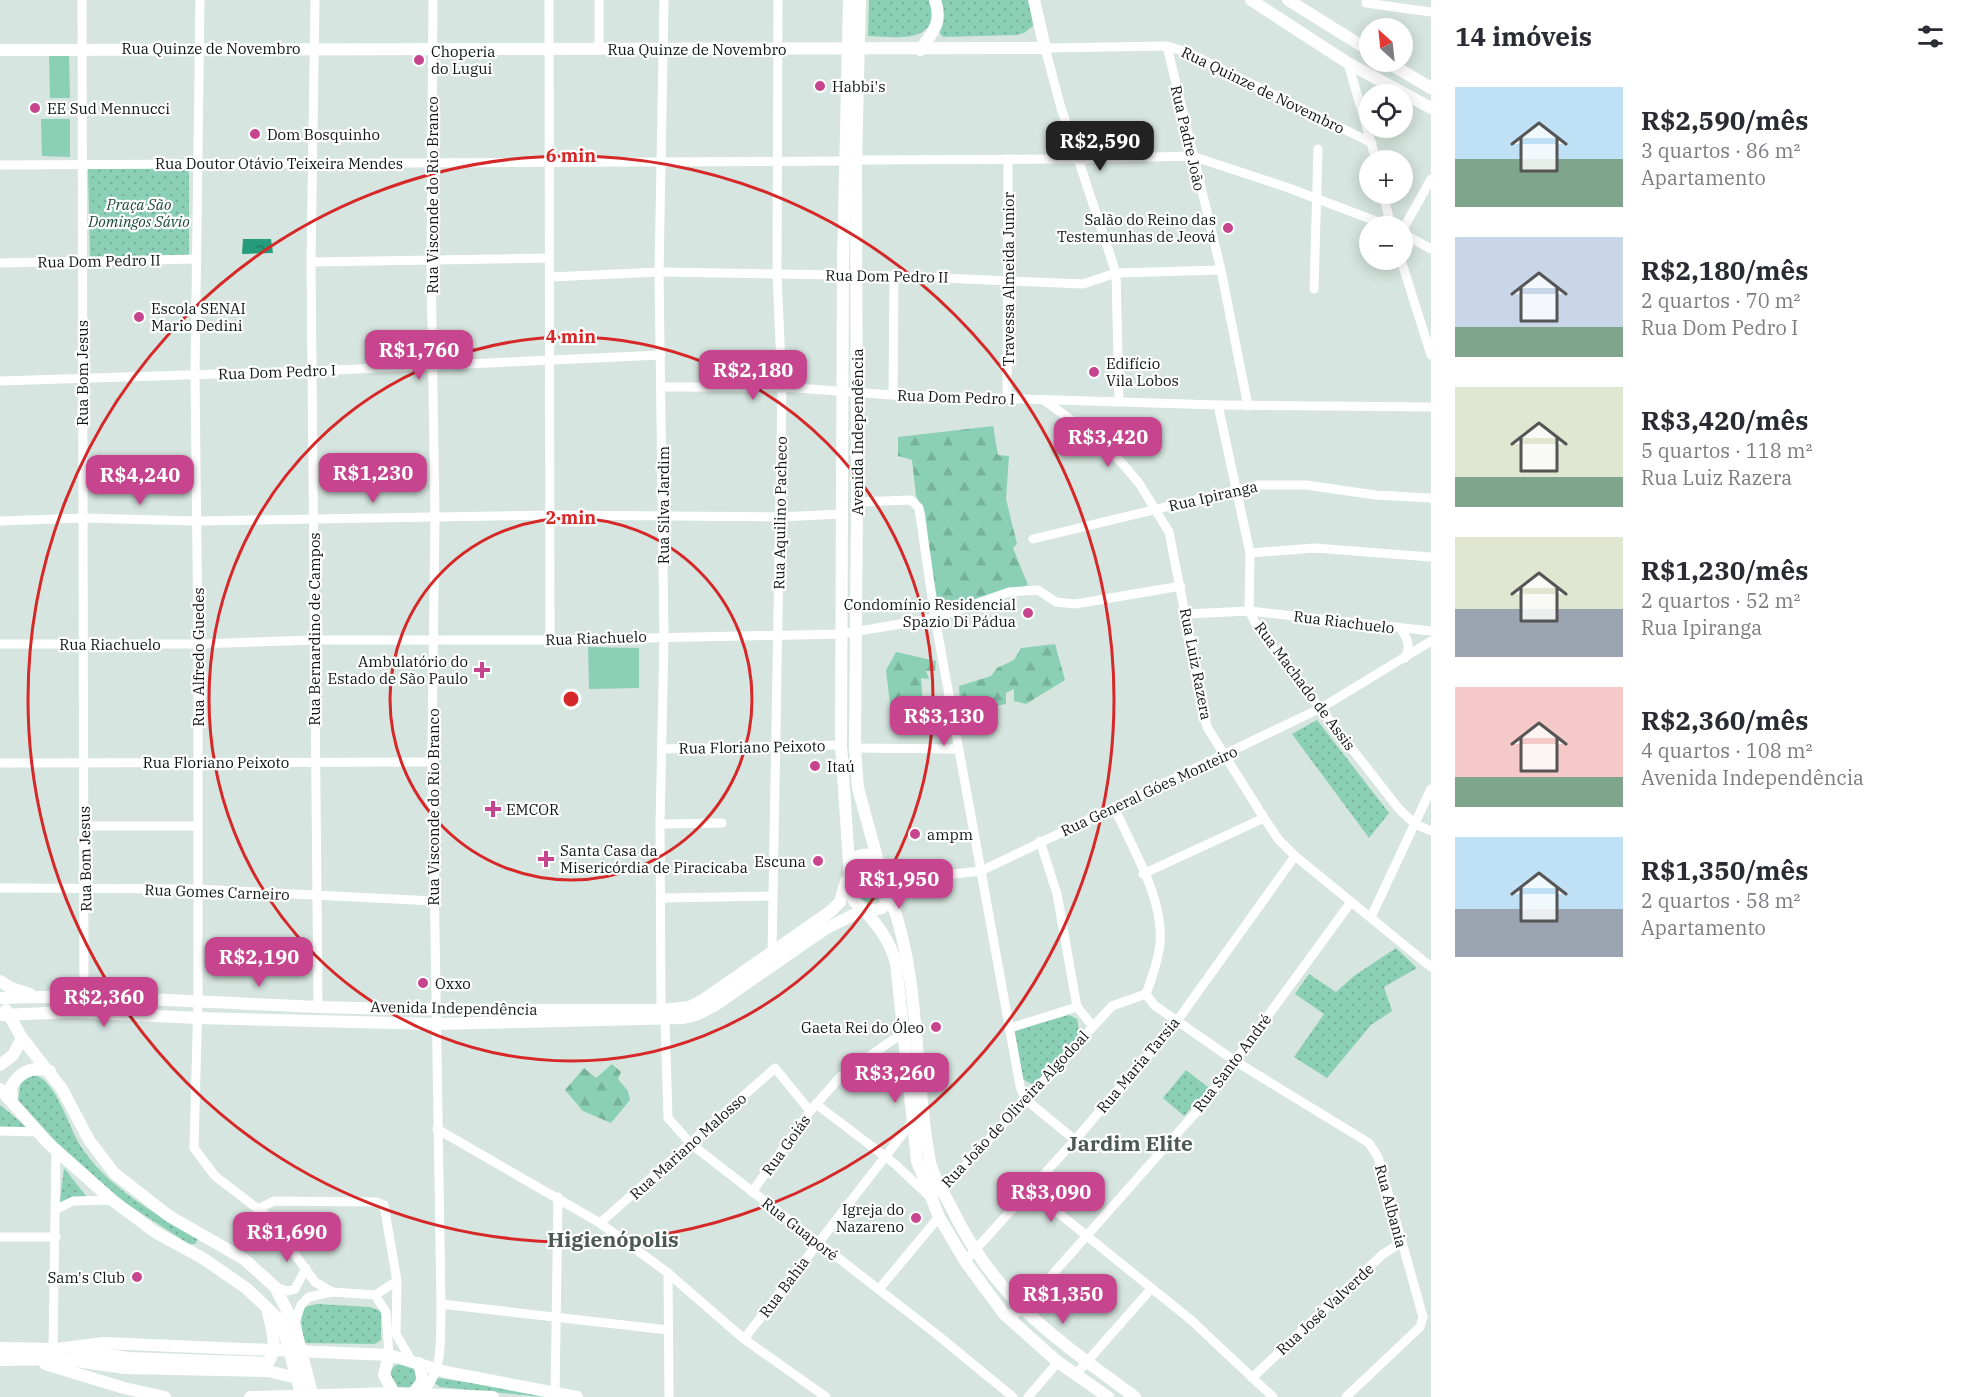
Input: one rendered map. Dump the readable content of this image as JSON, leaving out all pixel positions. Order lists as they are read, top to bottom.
{
  "streets": {
    "main road": ["Rua Quinze de Novembro", "Avenida Independência"],
    "street": [
      "Rua Padre João",
      "Rua Doutor Otávio Teixeira Mendes",
      "Rua Visconde do Rio Branco",
      "Rua Dom Pedro II",
      "Travessa Almeida Junior",
      "Rua Dom Pedro I",
      "Rua Bom Jesus",
      "Rua Ipiranga",
      "Rua Silva Jardim",
      "Rua Aquilino Pacheco",
      "Rua Riachuelo",
      "Rua Bernardino de Campos",
      "Rua Alfredo Guedes",
      "Rua Luiz Razera",
      "Rua Machado de Assis",
      "Rua Floriano Peixoto",
      "Rua General Góes Monteiro",
      "Rua Gomes Carneiro",
      "Rua Santo André",
      "Rua Maria Tarsia",
      "Rua João de Oliveira Algodoal",
      "Rua Goiás",
      "Rua Mariano Malosso",
      "Rua Albania",
      "Rua Guaporé",
      "Rua Bahia",
      "Rua José Valverde"
    ]
  },
  "crossings": [
    ["Rua Quinze de Novembro", "Rua Padre João"],
    ["Rua Quinze de Novembro", "Rua Visconde do Rio Branco"],
    ["Rua Quinze de Novembro", "Rua Bom Jesus"],
    ["Rua Quinze de Novembro", "Avenida Independência"],
    ["Rua Quinze de Novembro", "Rua Silva Jardim"],
    ["Rua Quinze de Novembro", "Rua Aquilino Pacheco"],
    ["Rua Quinze de Novembro", "Rua Bernardino de Campos"],
    ["Rua Quinze de Novembro", "Rua Alfredo Guedes"],
    ["Rua Padre João", "Rua Doutor Otávio Teixeira Mendes"],
    ["Rua Padre João", "Rua Dom Pedro II"],
    ["Rua Padre João", "Rua Dom Pedro I"],
    ["Rua Doutor Otávio Teixeira Mendes", "Rua Visconde do Rio Branco"],
    ["Rua Doutor Otávio Teixeira Mendes", "Travessa Almeida Junior"],
    ["Rua Doutor Otávio Teixeira Mendes", "Rua Bom Jesus"],
    ["Rua Doutor Otávio Teixeira Mendes", "Avenida Independência"],
    ["Rua Doutor Otávio Teixeira Mendes", "Rua Silva Jardim"],
    ["Rua Doutor Otávio Teixeira Mendes", "Rua Aquilino Pacheco"],
    ["Rua Doutor Otávio Teixeira Mendes", "Rua Bernardino de Campos"],
    ["Rua Doutor Otávio Teixeira Mendes", "Rua Alfredo Guedes"],
    ["Rua Visconde do Rio Branco", "Rua Dom Pedro I"],
    ["Rua Visconde do Rio Branco", "Avenida Independência"],
    ["Rua Visconde do Rio Branco", "Rua Riachuelo"],
    ["Rua Visconde do Rio Branco", "Rua Floriano Peixoto"],
    ["Rua Visconde do Rio Branco", "Rua Gomes Carneiro"],
    ["Rua Dom Pedro II", "Travessa Almeida Junior"],
    ["Rua Dom Pedro II", "Rua Bom Jesus"],
    ["Rua Dom Pedro II", "Avenida Independência"],
    ["Rua Dom Pedro II", "Rua Silva Jardim"],
    ["Rua Dom Pedro II", "Rua Aquilino Pacheco"],
    ["Rua Dom Pedro II", "Rua Alfredo Guedes"],
    ["Travessa Almeida Junior", "Rua Dom Pedro I"],
    ["Rua Dom Pedro I", "Rua Bom Jesus"],
    ["Rua Dom Pedro I", "Avenida Independência"],
    ["Rua Dom Pedro I", "Rua Silva Jardim"],
    ["Rua Dom Pedro I", "Rua Aquilino Pacheco"],
    ["Rua Dom Pedro I", "Rua Bernardino de Campos"],
    ["Rua Dom Pedro I", "Rua Alfredo Guedes"],
    ["Rua Dom Pedro I", "Rua Luiz Razera"],
    ["Rua Dom Pedro I", "Rua Machado de Assis"],
    ["Rua Bom Jesus", "Avenida Independência"],
    ["Rua Bom Jesus", "Rua Riachuelo"],
    ["Rua Bom Jesus", "Rua Floriano Peixoto"],
    ["Rua Bom Jesus", "Rua Gomes Carneiro"],
    ["Avenida Independência", "Rua Silva Jardim"],
    ["Avenida Independência", "Rua Aquilino Pacheco"],
    ["Avenida Independência", "Rua Riachuelo"],
    ["Avenida Independência", "Rua Bernardino de Campos"],
    ["Avenida Independência", "Rua Alfredo Guedes"],
    ["Avenida Independência", "Rua Floriano Peixoto"],
    ["Avenida Independência", "Rua General Góes Monteiro"],
    ["Avenida Independência", "Rua Guaporé"],
    ["Rua Ipiranga", "Rua Luiz Razera"],
    ["Rua Ipiranga", "Rua Machado de Assis"],
    ["Rua Silva Jardim", "Rua Riachuelo"],
    ["Rua Silva Jardim", "Rua Floriano Peixoto"],
    ["Rua Silva Jardim", "Rua Guaporé"],
    ["Rua Aquilino Pacheco", "Rua Riachuelo"],
    ["Rua Aquilino Pacheco", "Rua Floriano Peixoto"],
    ["Rua Riachuelo", "Rua Bernardino de Campos"],
    ["Rua Riachuelo", "Rua Alfredo Guedes"],
    ["Rua Riachuelo", "Rua Luiz Razera"],
    ["Rua Riachuelo", "Rua Machado de Assis"],
    ["Rua Bernardino de Campos", "Rua Floriano Peixoto"],
    ["Rua Bernardino de Campos", "Rua Gomes Carneiro"],
    ["Rua Alfredo Guedes", "Rua Floriano Peixoto"],
    ["Rua Alfredo Guedes", "Rua Gomes Carneiro"],
    ["Rua Luiz Razera", "Rua General Góes Monteiro"],
    ["Rua Luiz Razera", "Rua Santo André"],
    ["Rua Luiz Razera", "Rua Maria Tarsia"],
    ["Rua Machado de Assis", "Rua General Góes Monteiro"],
    ["Rua Santo André", "Rua Albania"],
    ["Rua Maria Tarsia", "Rua Albania"],
    ["Rua João de Oliveira Algodoal", "Rua Albania"],
    ["Rua Goiás", "Rua Mariano Malosso"],
    ["Rua Goiás", "Rua Guaporé"],
    ["Rua Mariano Malosso", "Rua Guaporé"],
    ["Rua Albania", "Rua José Valverde"],
    ["Rua Guaporé", "Rua Bahia"]
  ],
  "districts": ["Jardim Elite", "Higienópolis"],
  "parks": ["Praça São Domingos Sávio"],
  "places": {
    "other": [
      "Choperia do Lugui",
      "Habbi's",
      "EE Sud Mennucci",
      "Dom Bosquinho",
      "Salão do Reino das Testemunhas de Jeová",
      "Escola SENAI Mario Dedini",
      "Edifício Vila Lobos",
      "Condomínio Residencial Spazio Di Pádua",
      "Itaú",
      "ampm",
      "Escuna",
      "Oxxo",
      "Gaeta Rei do Óleo",
      "Igreja do Nazareno",
      "Sam's Club"
    ],
    "health": ["Ambulatório do Estado de São Paulo", "EMCOR", "Santa Casa da Misericórdia de Piracicaba"]
  },
  "north": "top left",
  "page": {
    "heading": "14 imóveis",
    "map_buttons": ["+", "−"],
    "list": [
      {
        "name": "R$2,590/mês",
        "note": "3 quartos · 86 m² · Apartamento"
      },
      {
        "name": "R$2,180/mês",
        "note": "2 quartos · 70 m² · Rua Dom Pedro I"
      },
      {
        "name": "R$3,420/mês",
        "note": "5 quartos · 118 m² · Rua Luiz Razera"
      },
      {
        "name": "R$1,230/mês",
        "note": "2 quartos · 52 m² · Rua Ipiranga"
      },
      {
        "name": "R$2,360/mês",
        "note": "4 quartos · 108 m² · Avenida Independência"
      },
      {
        "name": "R$1,350/mês",
        "note": "2 quartos · 58 m² · Apartamento"
      }
    ],
    "price": [
      "R$2,590",
      "R$1,760",
      "R$2,180",
      "R$3,420",
      "R$1,230",
      "R$4,240",
      "R$3,130",
      "R$1,950",
      "R$2,190",
      "R$2,360",
      "R$3,260",
      "R$3,090",
      "R$1,690",
      "R$1,350"
    ]
  },
  "rings": ["6 min", "4 min", "2 min"]
}
